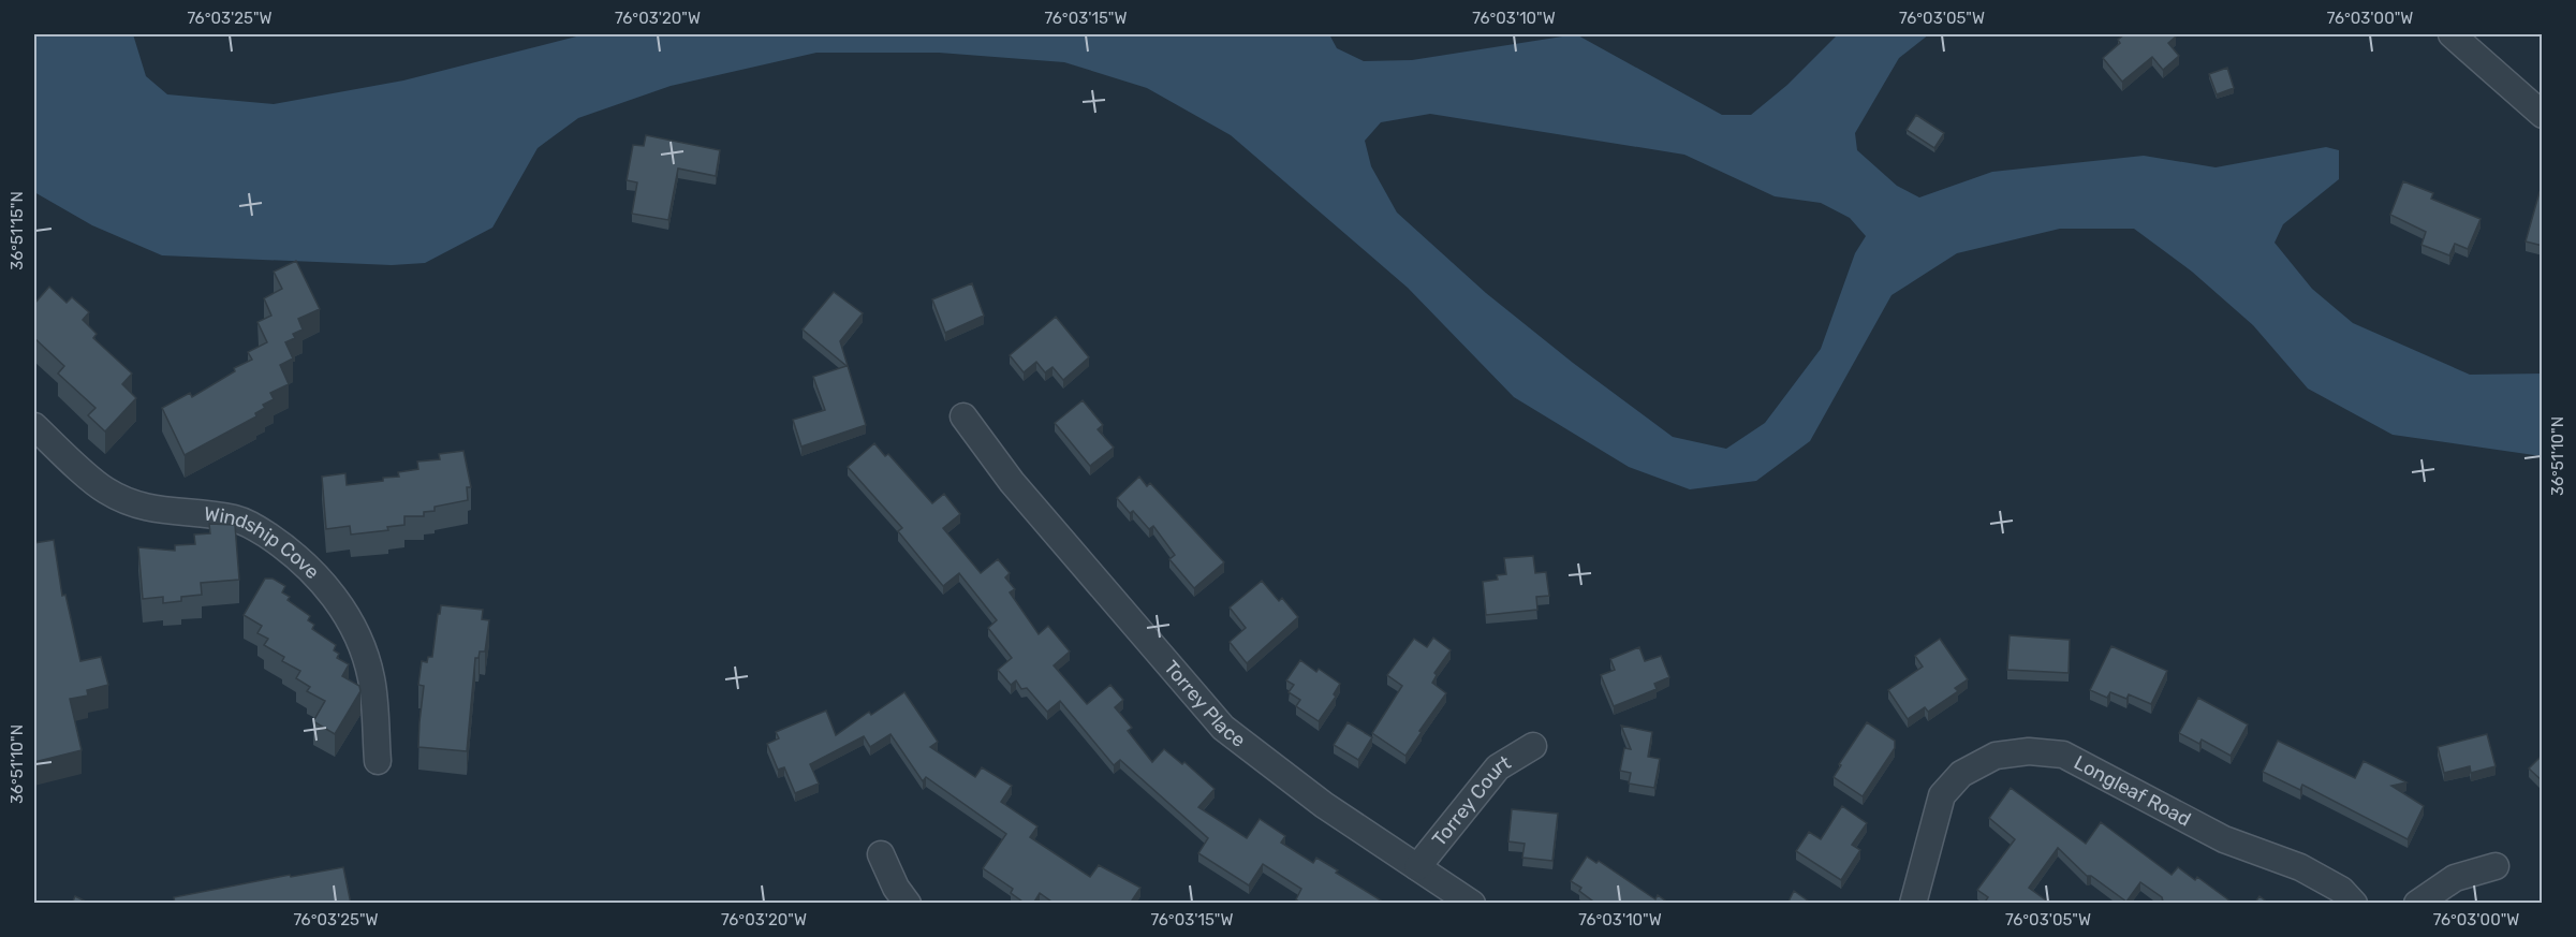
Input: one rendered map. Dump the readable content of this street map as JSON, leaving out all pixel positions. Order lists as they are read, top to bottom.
{
  "streets": {
    "street": [
      "Windship Cove",
      "Torrey Place",
      "Longleaf Road",
      "Torrey Court"
    ]
  },
  "crossings": [
    ["Torrey Place", "Torrey Court"]
  ],
  "coordinates": [
    "76°03'25\"W",
    "76°03'20\"W",
    "76°03'15\"W",
    "76°03'10\"W",
    "76°03'05\"W",
    "76°03'00\"W",
    "36°51'15\"N",
    "36°51'10\"N"
  ]
}
